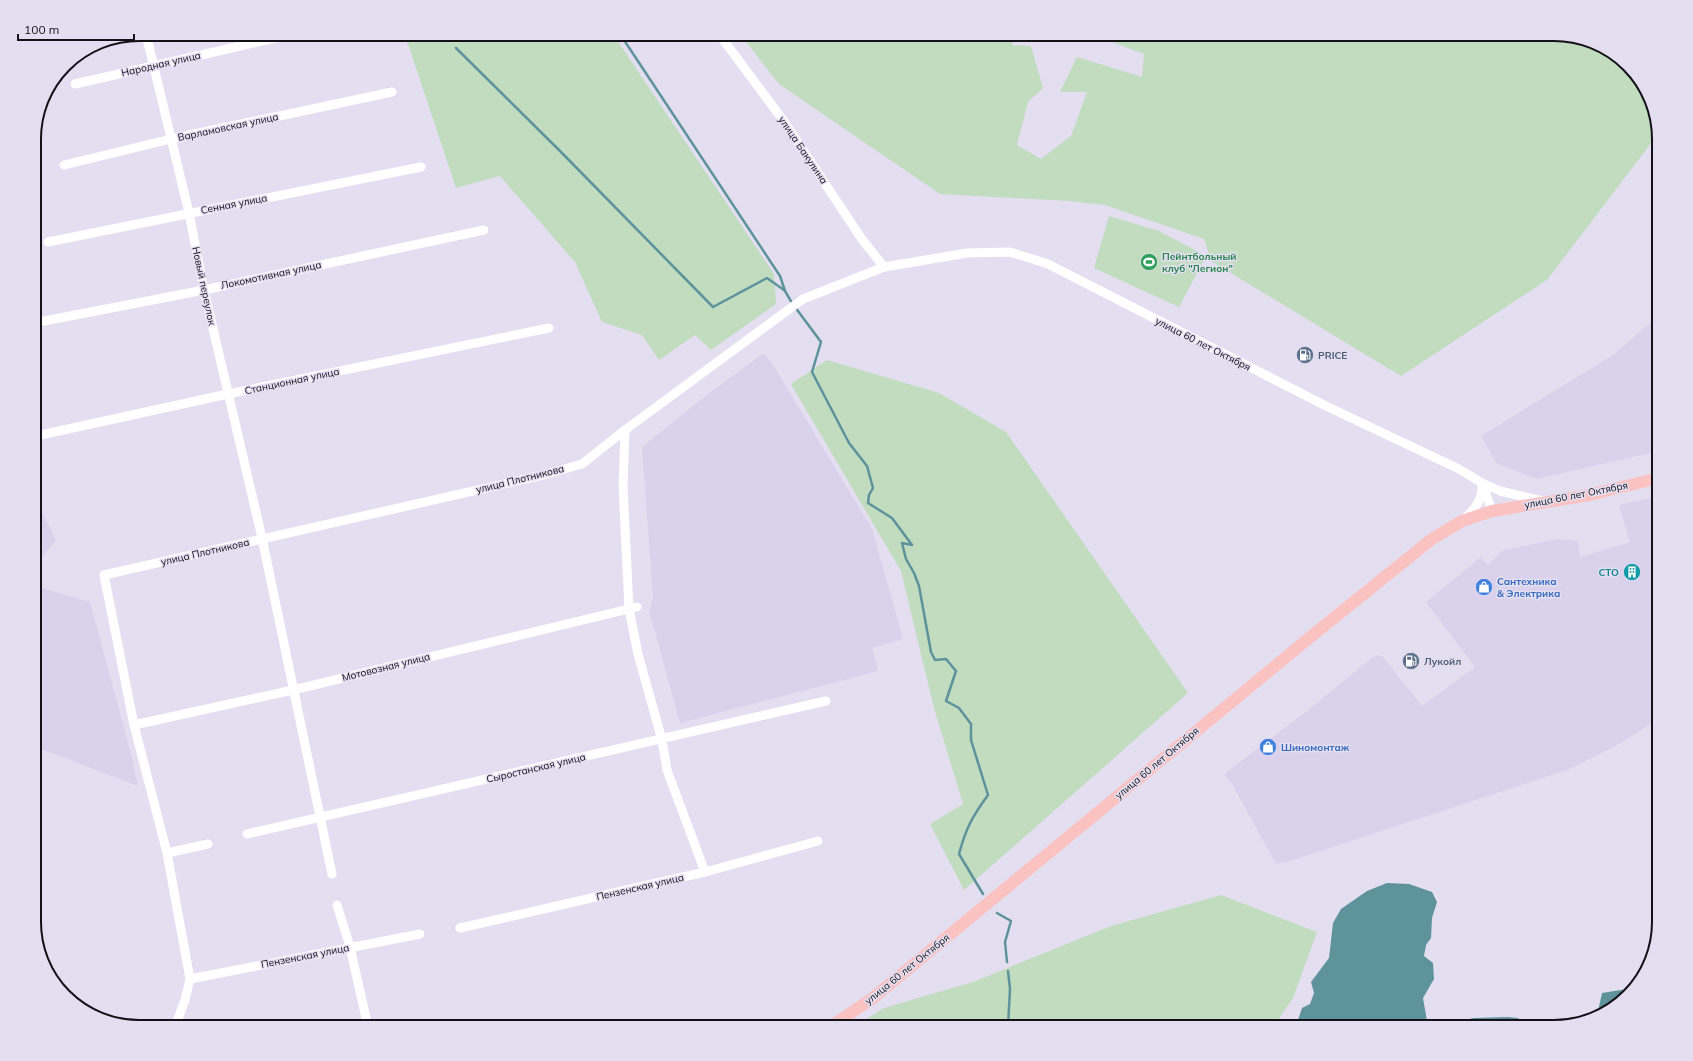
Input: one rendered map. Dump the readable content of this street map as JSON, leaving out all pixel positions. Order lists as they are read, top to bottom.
{
  "streets": {
    "main road": ["улица 60 лет Октября"],
    "street": [
      "Народная улица",
      "Варламовская улица",
      "улица Бакулина",
      "Сенная улица",
      "Локомотивная улица",
      "Новый переулок",
      "Станционная улица",
      "улица Плотникова",
      "Мотовозная улица",
      "Сыростанская улица",
      "Пензенская улица"
    ]
  },
  "crossings": [
    ["Народная улица", "Новый переулок"],
    ["Варламовская улица", "Новый переулок"],
    ["улица Бакулина", "улица 60 лет Октября"],
    ["улица Бакулина", "улица Плотникова"],
    ["Сенная улица", "Новый переулок"],
    ["Локомотивная улица", "Новый переулок"],
    ["Новый переулок", "Станционная улица"],
    ["Новый переулок", "улица Плотникова"],
    ["Новый переулок", "Мотовозная улица"],
    ["Новый переулок", "Сыростанская улица"],
    ["улица 60 лет Октября", "улица Плотникова"],
    ["улица Плотникова", "Мотовозная улица"]
  ],
  "places": {
    "sports": ["Пейнтбольный клуб \"Легион\""],
    "fuel station": ["PRICE", "Лукойл"],
    "building": ["СТО"],
    "shop": ["Сантехника & Электрика", "Шиномонтаж"]
  },
  "scale_bar": "100 m"
}
